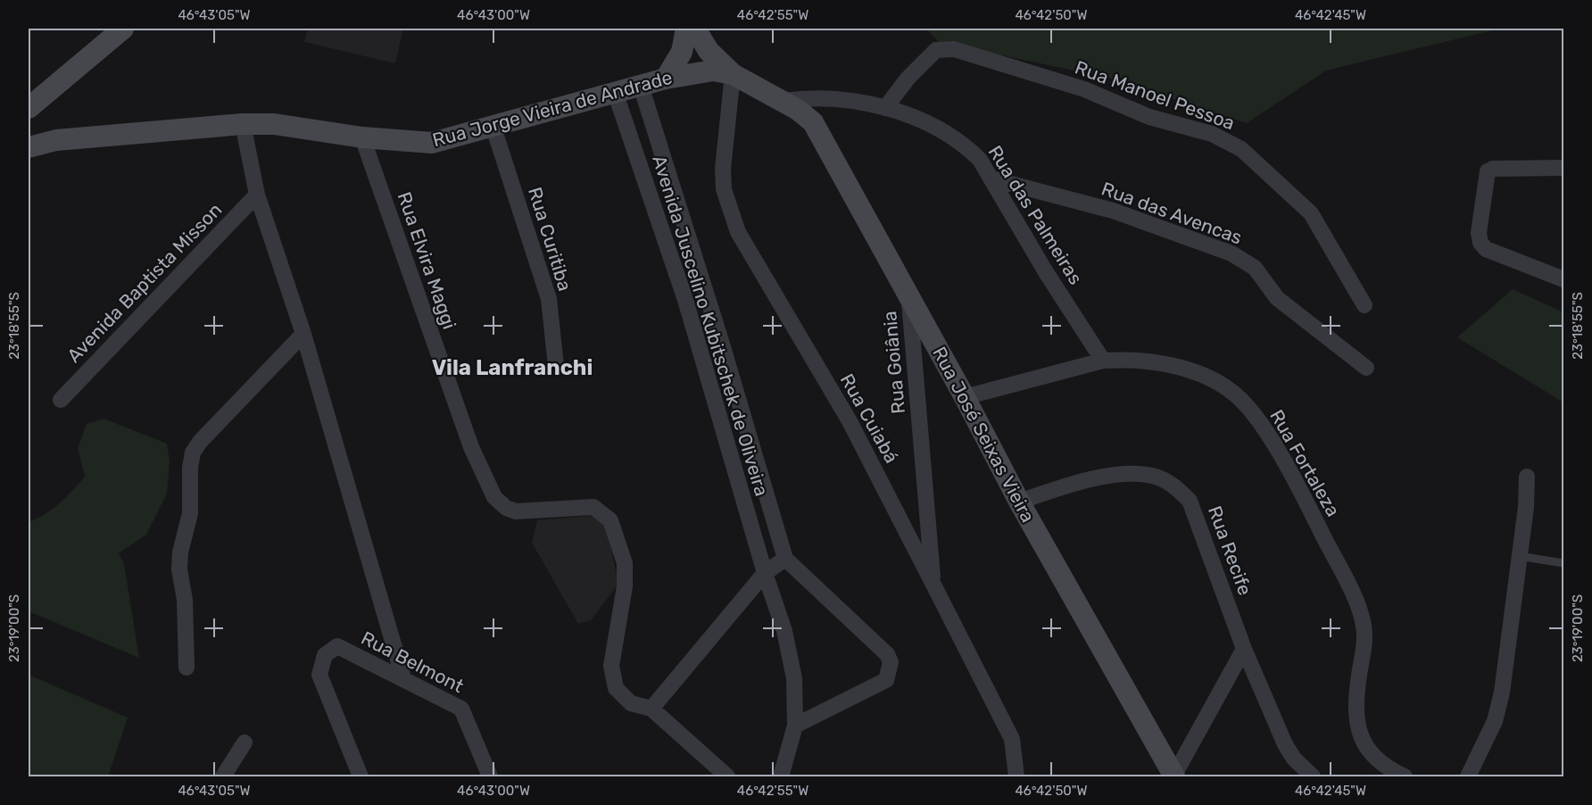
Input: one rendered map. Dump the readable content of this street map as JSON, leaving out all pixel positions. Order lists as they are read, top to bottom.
{
  "streets": {
    "street": [
      "Rua Manoel Pessoa",
      "Rua Jorge Vieira de Andrade",
      "Rua das Avencas",
      "Rua das Palmeiras",
      "Rua Curitiba",
      "Rua Elvira Maggi",
      "Avenida Baptista Misson",
      "Avenida Juscelino Kubitschek de Oliveira",
      "Rua Goiânia",
      "Rua Cuiabá",
      "Rua José Seixas Vieira",
      "Rua Fortaleza",
      "Rua Recife",
      "Rua Belmont"
    ]
  },
  "crossings": [
    ["Rua Manoel Pessoa", "Rua das Palmeiras"],
    ["Rua Jorge Vieira de Andrade", "Rua das Palmeiras"],
    ["Rua Jorge Vieira de Andrade", "Rua Curitiba"],
    ["Rua Jorge Vieira de Andrade", "Rua Elvira Maggi"],
    ["Rua Jorge Vieira de Andrade", "Avenida Juscelino Kubitschek de Oliveira"],
    ["Rua Jorge Vieira de Andrade", "Rua Cuiabá"],
    ["Rua Jorge Vieira de Andrade", "Rua José Seixas Vieira"],
    ["Rua das Avencas", "Rua das Palmeiras"],
    ["Rua das Palmeiras", "Rua José Seixas Vieira"],
    ["Rua das Palmeiras", "Rua Fortaleza"],
    ["Rua Goiânia", "Rua Cuiabá"],
    ["Rua Goiânia", "Rua José Seixas Vieira"],
    ["Rua José Seixas Vieira", "Rua Fortaleza"],
    ["Rua José Seixas Vieira", "Rua Recife"]
  ],
  "districts": ["Vila Lanfranchi"],
  "coordinates": [
    "46°43'05\"W",
    "46°43'00\"W",
    "46°42'55\"W",
    "46°42'50\"W",
    "46°42'45\"W",
    "23°18'55\"S",
    "23°19'00\"S"
  ]
}
